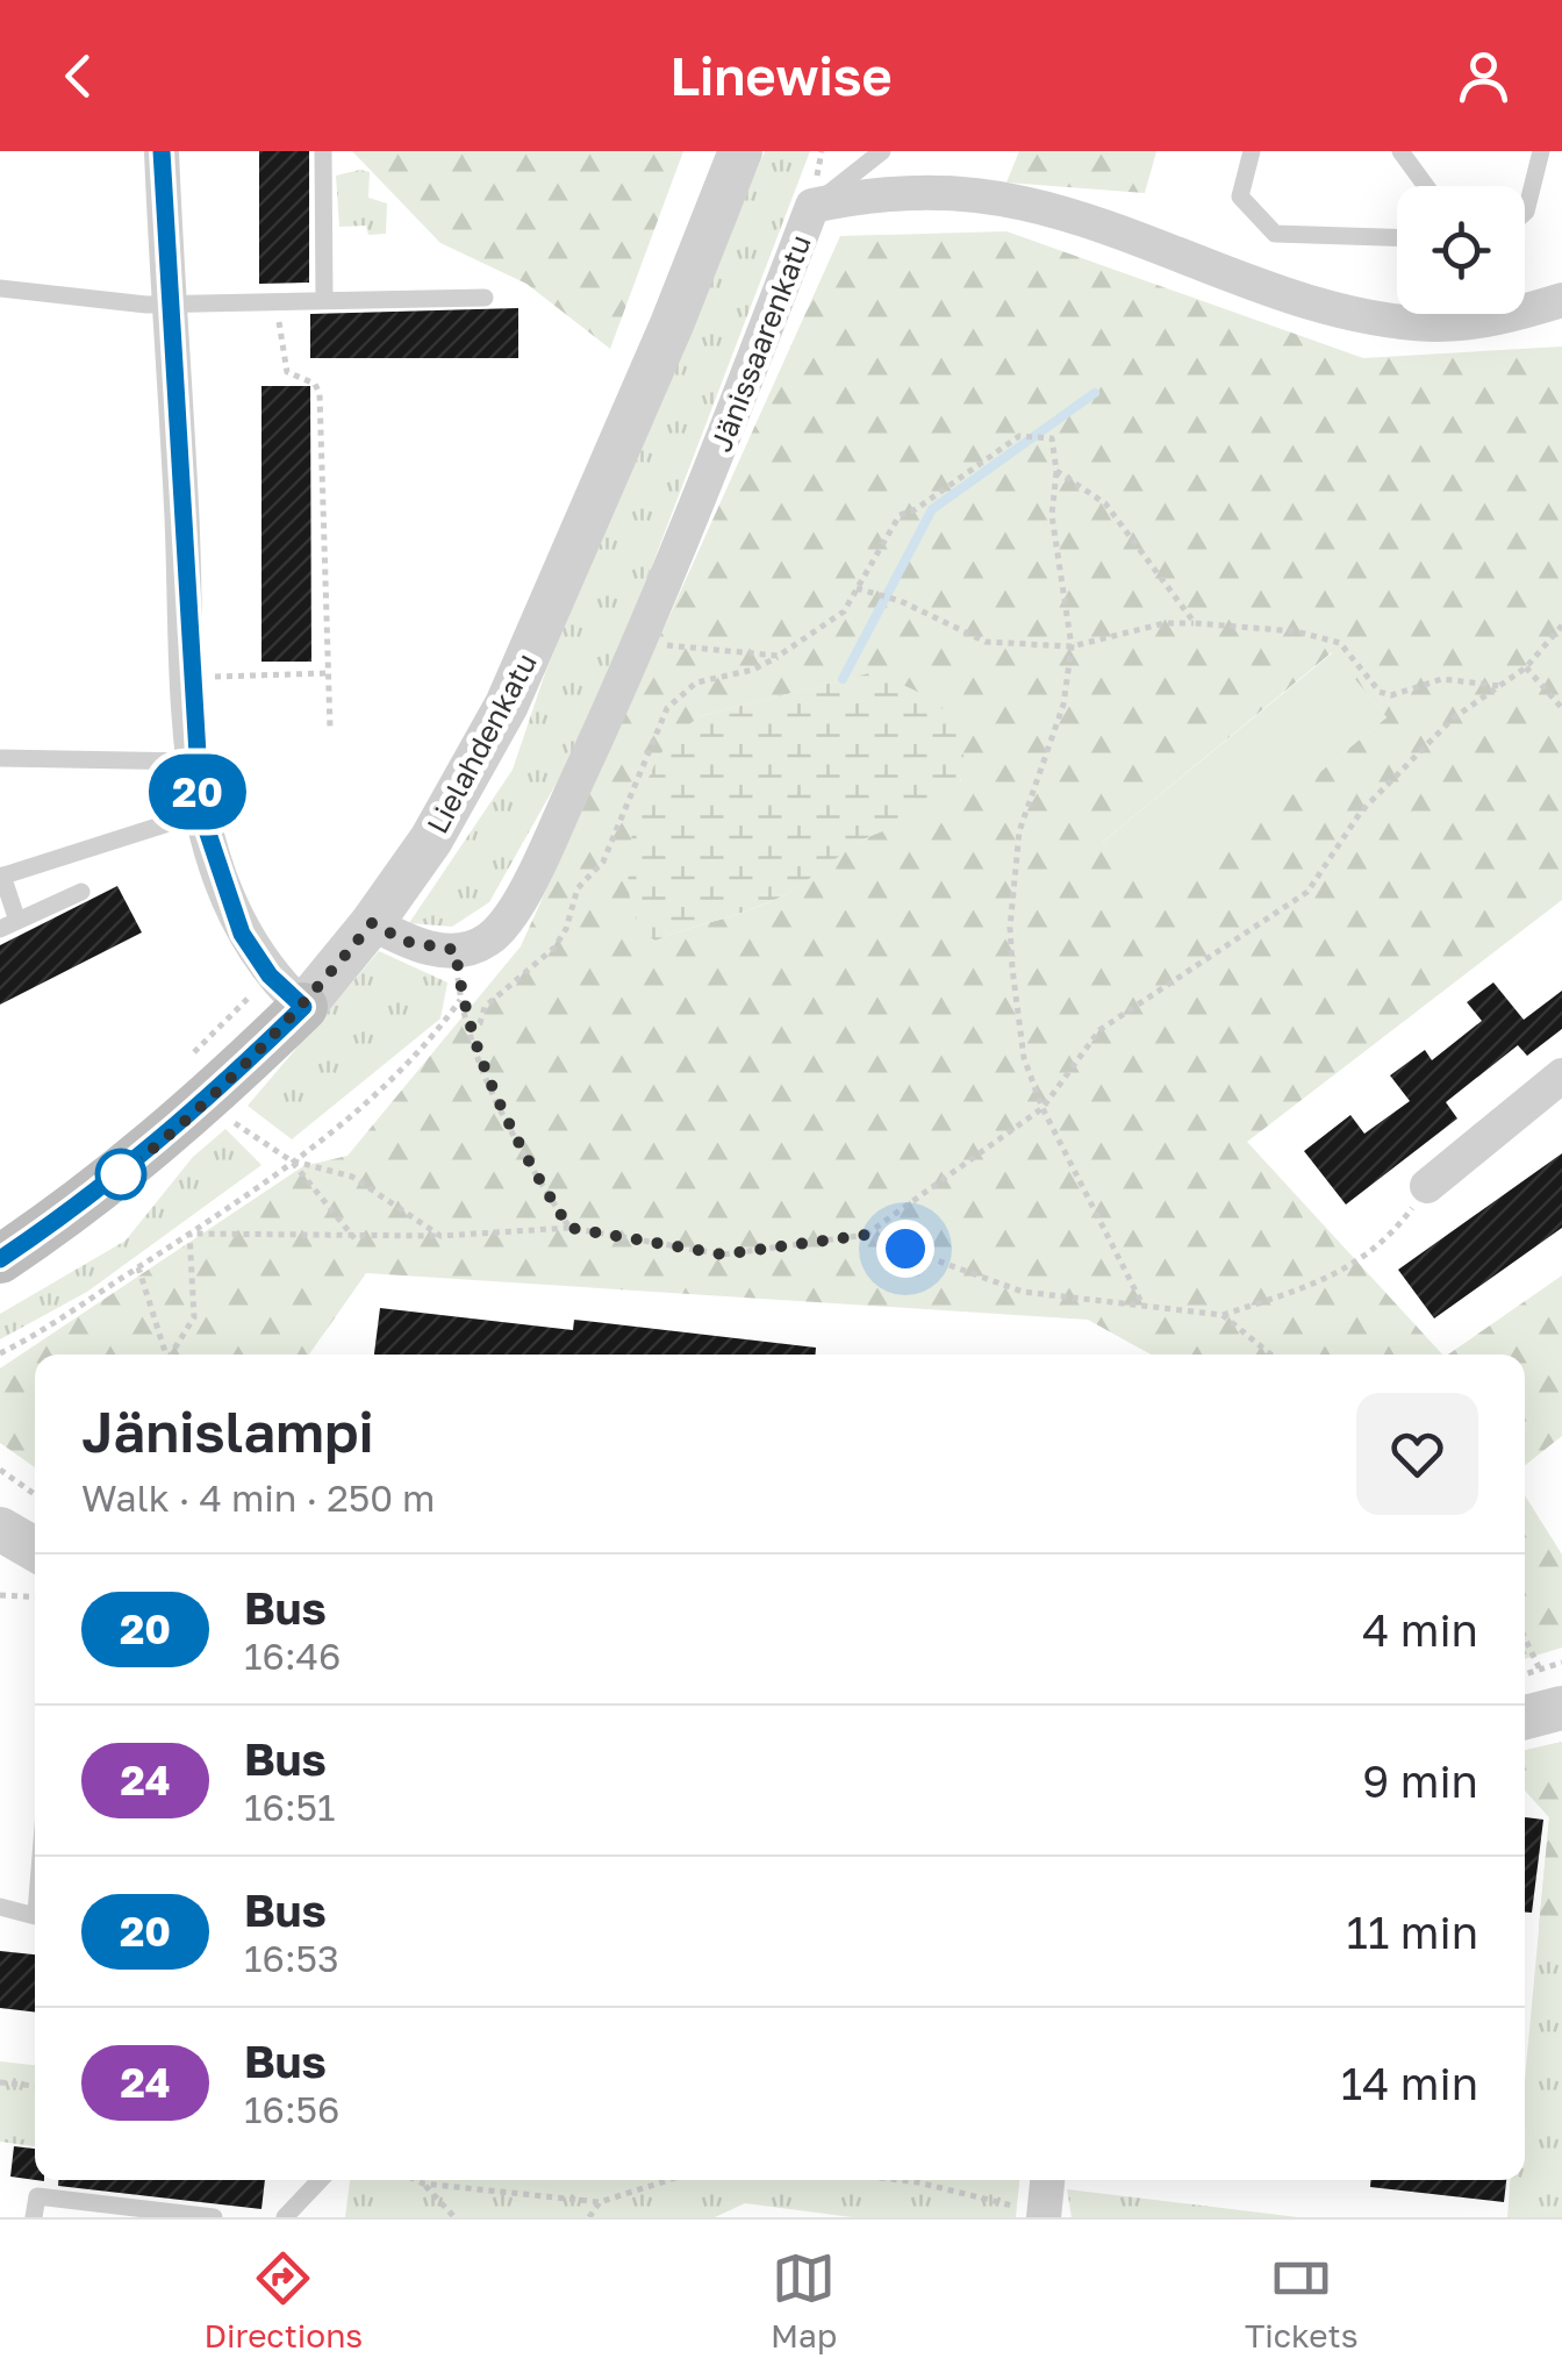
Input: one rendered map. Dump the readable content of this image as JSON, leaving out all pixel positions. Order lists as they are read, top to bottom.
{
  "streets": {
    "main road": ["Lielahdenkatu"],
    "street": ["Jänissaarenkatu"]
  },
  "lines": ["bus line 20"],
  "page": {
    "header": "Linewise",
    "on_map": "20",
    "heading": ["Jänislampi", "Walk · 4 min · 250 m"],
    "list": [
      {
        "mark": "20",
        "name": "Bus",
        "note": "16:46",
        "value": "4 min"
      },
      {
        "mark": "24",
        "name": "Bus",
        "note": "16:51",
        "value": "9 min"
      },
      {
        "mark": "20",
        "name": "Bus",
        "note": "16:53",
        "value": "11 min"
      },
      {
        "mark": "24",
        "name": "Bus",
        "note": "16:56",
        "value": "14 min"
      }
    ],
    "tabs": ["Directions", "Map", "Tickets"]
  }
}
